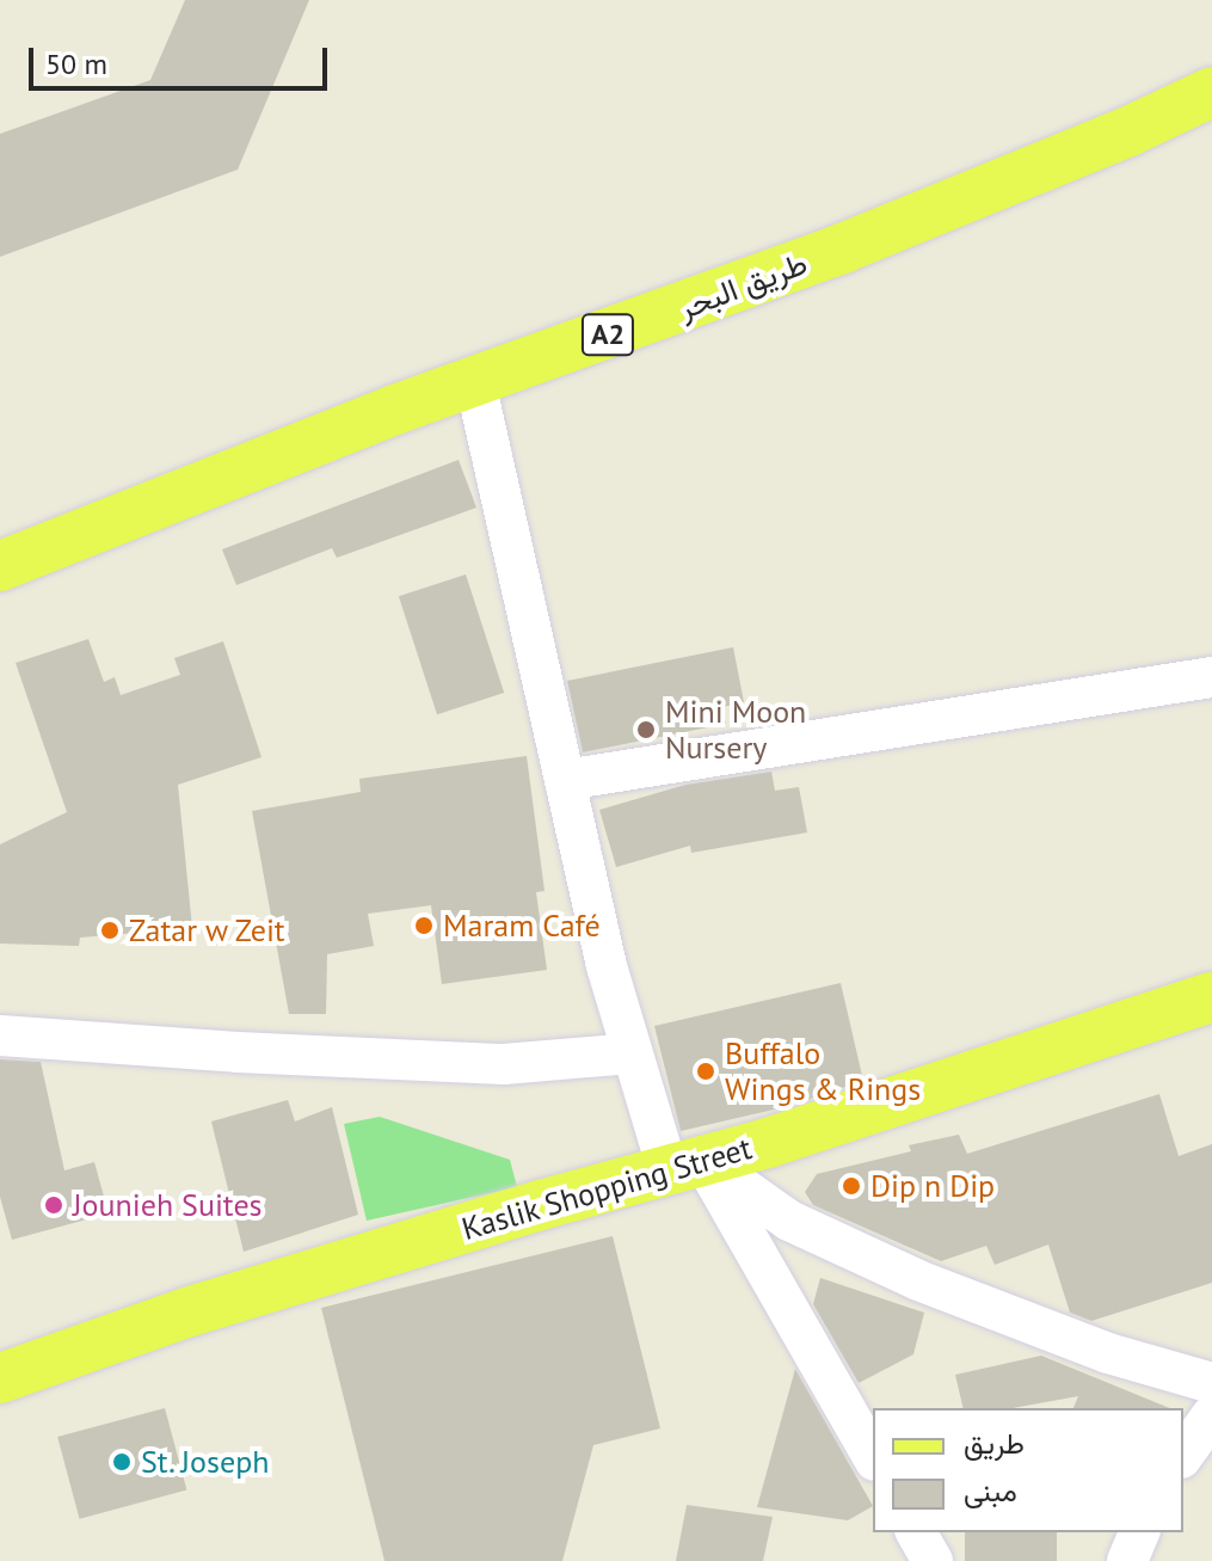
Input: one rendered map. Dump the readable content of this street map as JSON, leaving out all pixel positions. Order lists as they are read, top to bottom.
{
  "streets": {
    "main road": ["طريق البحر", "A2", "Kaslik Shopping Street"]
  },
  "places": [
    "Mini Moon Nursery",
    "Maram Café",
    "Zatar w Zeit",
    "Buffalo Wings & Rings",
    "Dip n Dip",
    "Jounieh Suites",
    "St. Joseph"
  ],
  "legend": ["طريق", "مبنى"],
  "scale_bar": "50 m"
}
